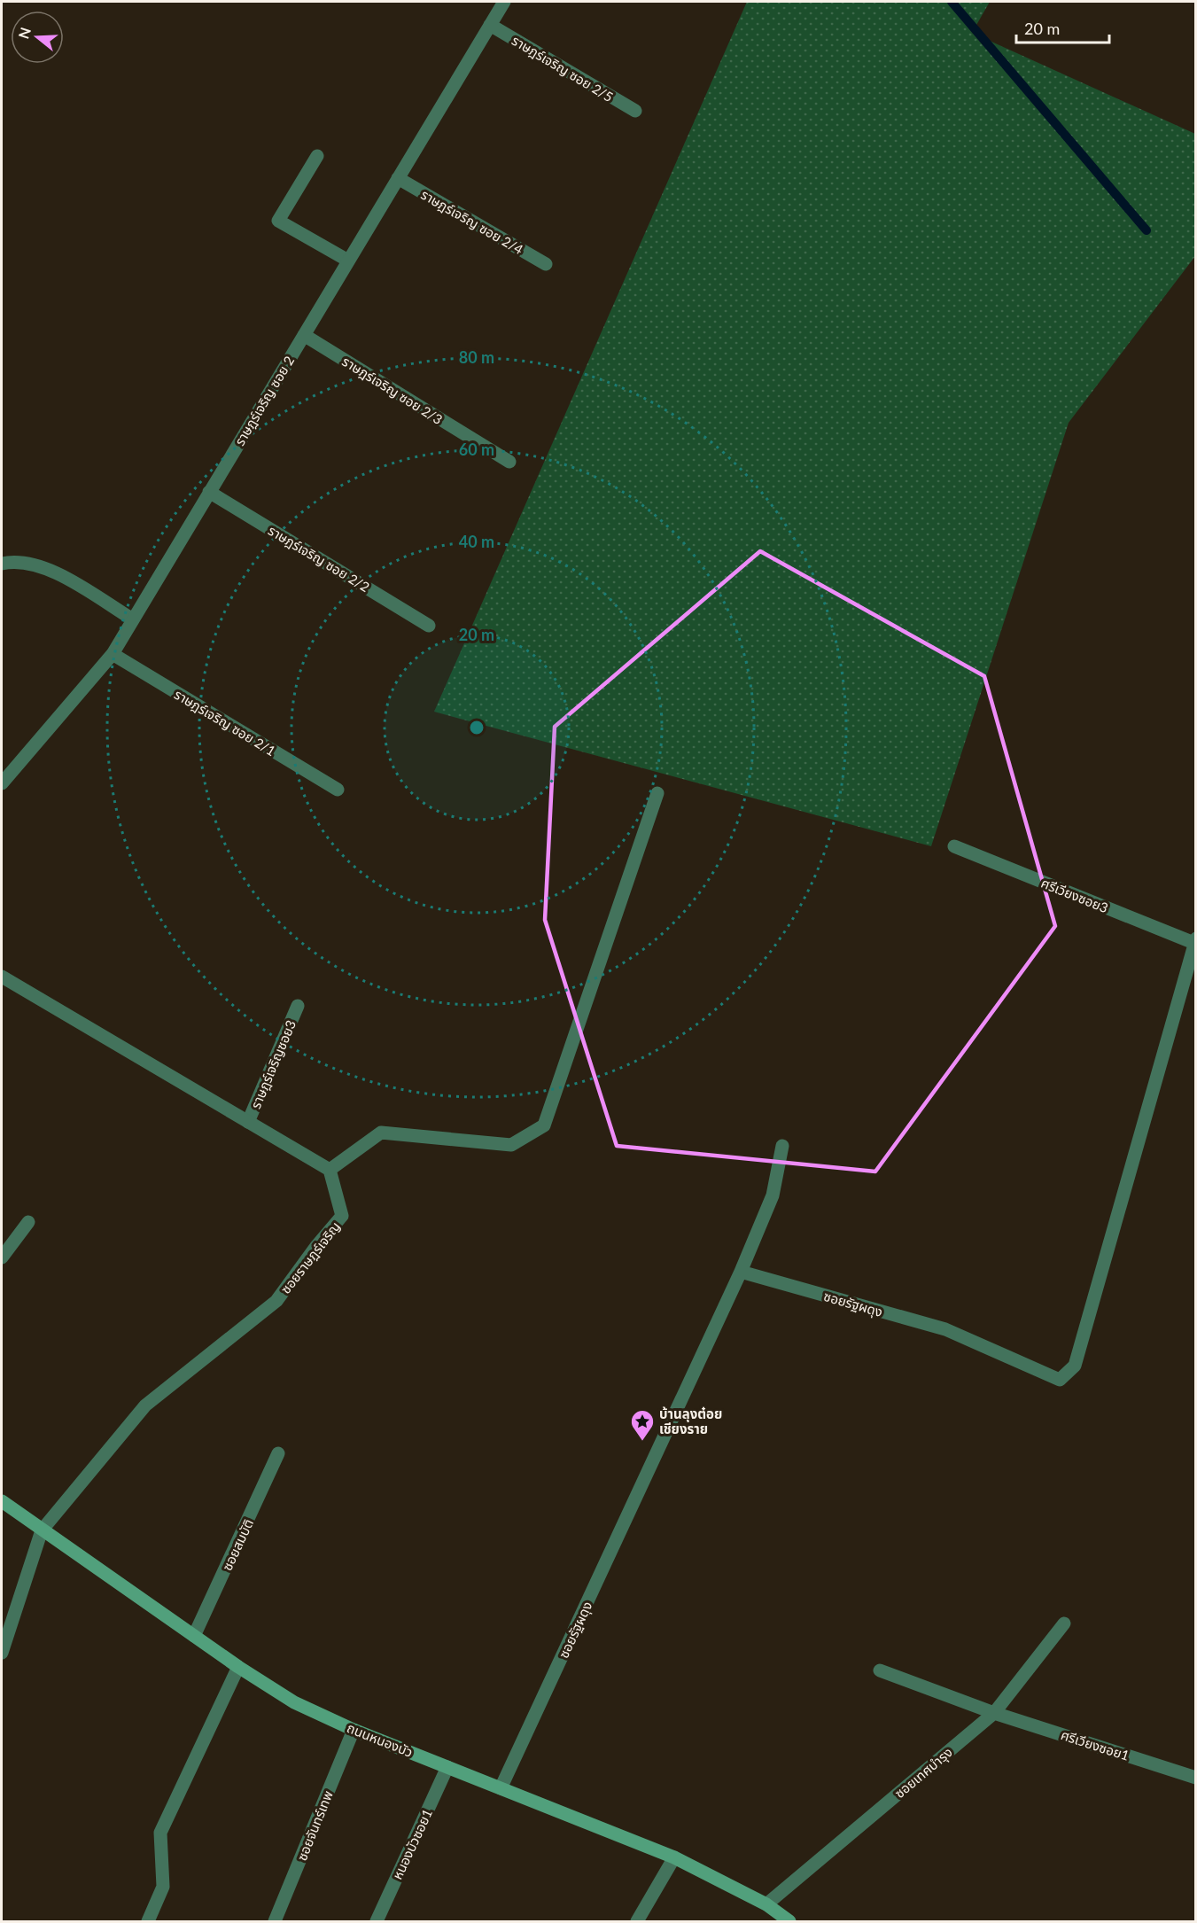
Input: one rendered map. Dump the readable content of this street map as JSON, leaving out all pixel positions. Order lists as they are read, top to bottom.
{
  "streets": {
    "street": [
      "ราษฎร์เจริญ ซอย 2/5",
      "ราษฎร์เจริญ ซอย 2/4",
      "ราษฎร์เจริญ ซอย 2/3",
      "ราษฎร์เจริญ ซอย 2",
      "ราษฎร์เจริญ ซอย 2/2",
      "ราษฎร์เจริญ ซอย 2/1",
      "ศรีเวียงซอย3",
      "ราษฎร์เจริญซอย3",
      "ซอยราษฎร์เจริญ",
      "ซอยรัฐผดุง",
      "ซอยสมบัติ",
      "ถนนหนองบัว",
      "ศรีเวียงซอย1",
      "ซอยเทศบำรุง",
      "ซอยจันทร์เทพ",
      "หนองบัวซอย1"
    ]
  },
  "crossings": [
    ["ราษฎร์เจริญ ซอย 2/5", "ราษฎร์เจริญ ซอย 2"],
    ["ราษฎร์เจริญ ซอย 2/4", "ราษฎร์เจริญ ซอย 2"],
    ["ราษฎร์เจริญ ซอย 2/3", "ราษฎร์เจริญ ซอย 2"],
    ["ราษฎร์เจริญ ซอย 2", "ราษฎร์เจริญ ซอย 2/2"],
    ["ราษฎร์เจริญ ซอย 2", "ราษฎร์เจริญ ซอย 2/1"],
    ["ศรีเวียงซอย3", "ซอยรัฐผดุง"],
    ["ซอยราษฎร์เจริญ", "ถนนหนองบัว"],
    ["ซอยรัฐผดุง", "ถนนหนองบัว"],
    ["ซอยสมบัติ", "ถนนหนองบัว"],
    ["ถนนหนองบัว", "ซอยเทศบำรุง"],
    ["ถนนหนองบัว", "ซอยจันทร์เทพ"],
    ["ถนนหนองบัว", "หนองบัวซอย1"],
    ["ศรีเวียงซอย1", "ซอยเทศบำรุง"]
  ],
  "places": {
    "place": ["บ้านลุงต๋อย เชียงราย"]
  },
  "scale_bar": "20 m",
  "north": "left",
  "rings": [
    "80 m",
    "60 m",
    "40 m",
    "20 m"
  ]
}
